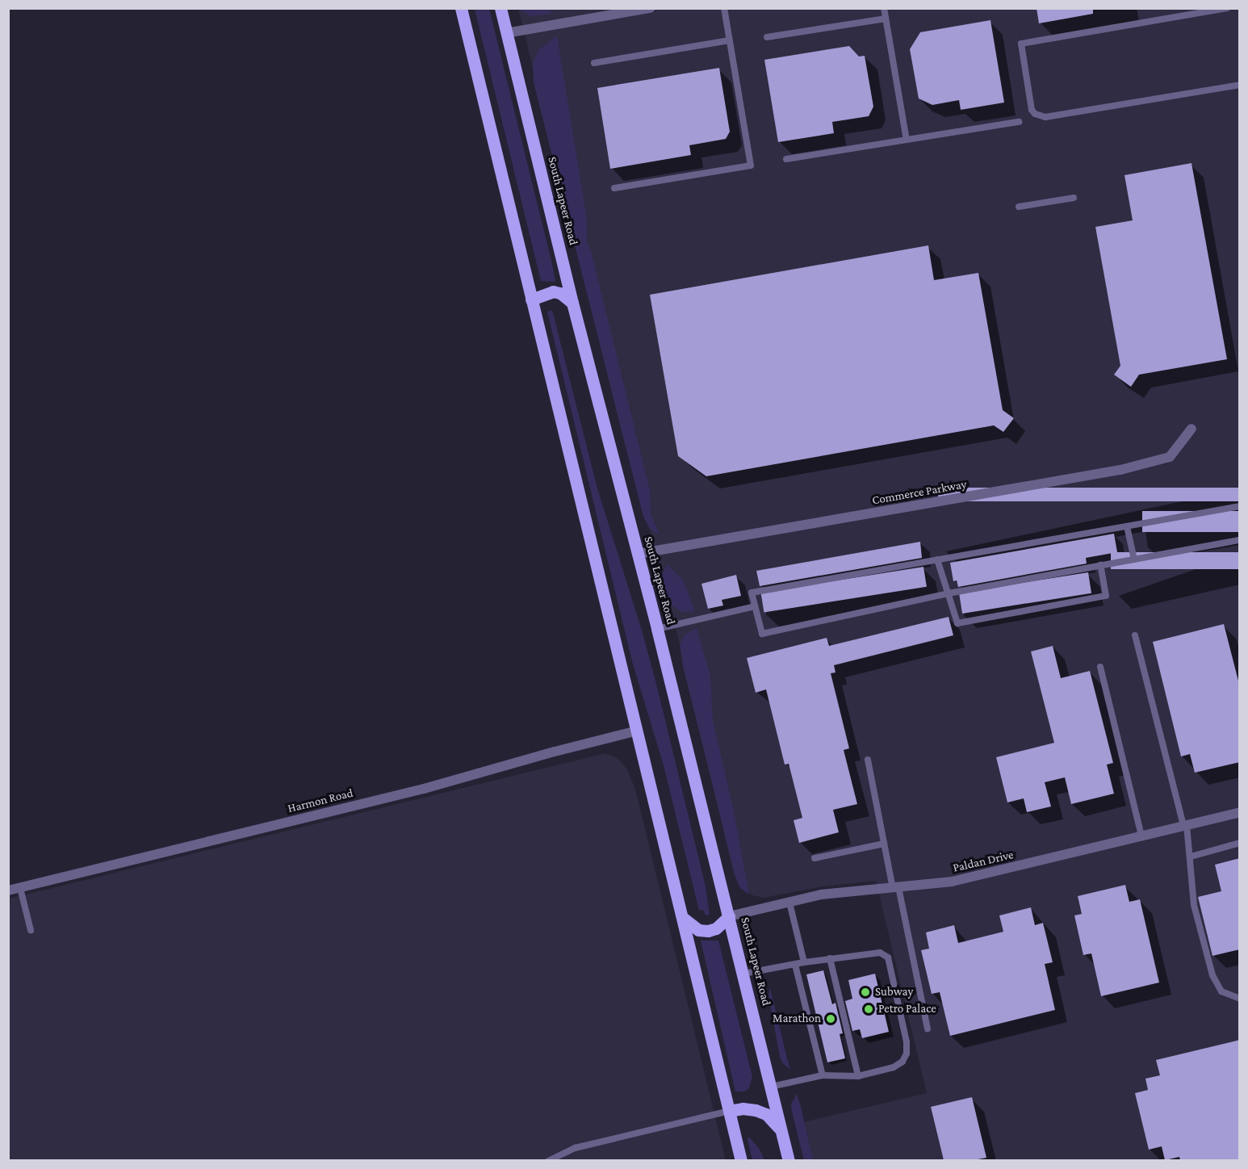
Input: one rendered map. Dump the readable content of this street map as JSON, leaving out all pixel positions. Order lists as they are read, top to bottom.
{
  "streets": {
    "main road": ["South Lapeer Road"],
    "street": ["Commerce Parkway", "Harmon Road", "Paldan Drive"]
  },
  "crossings": [
    ["South Lapeer Road", "Commerce Parkway"],
    ["South Lapeer Road", "Paldan Drive"]
  ],
  "places": ["Subway", "Petro Palace", "Marathon"]
}
